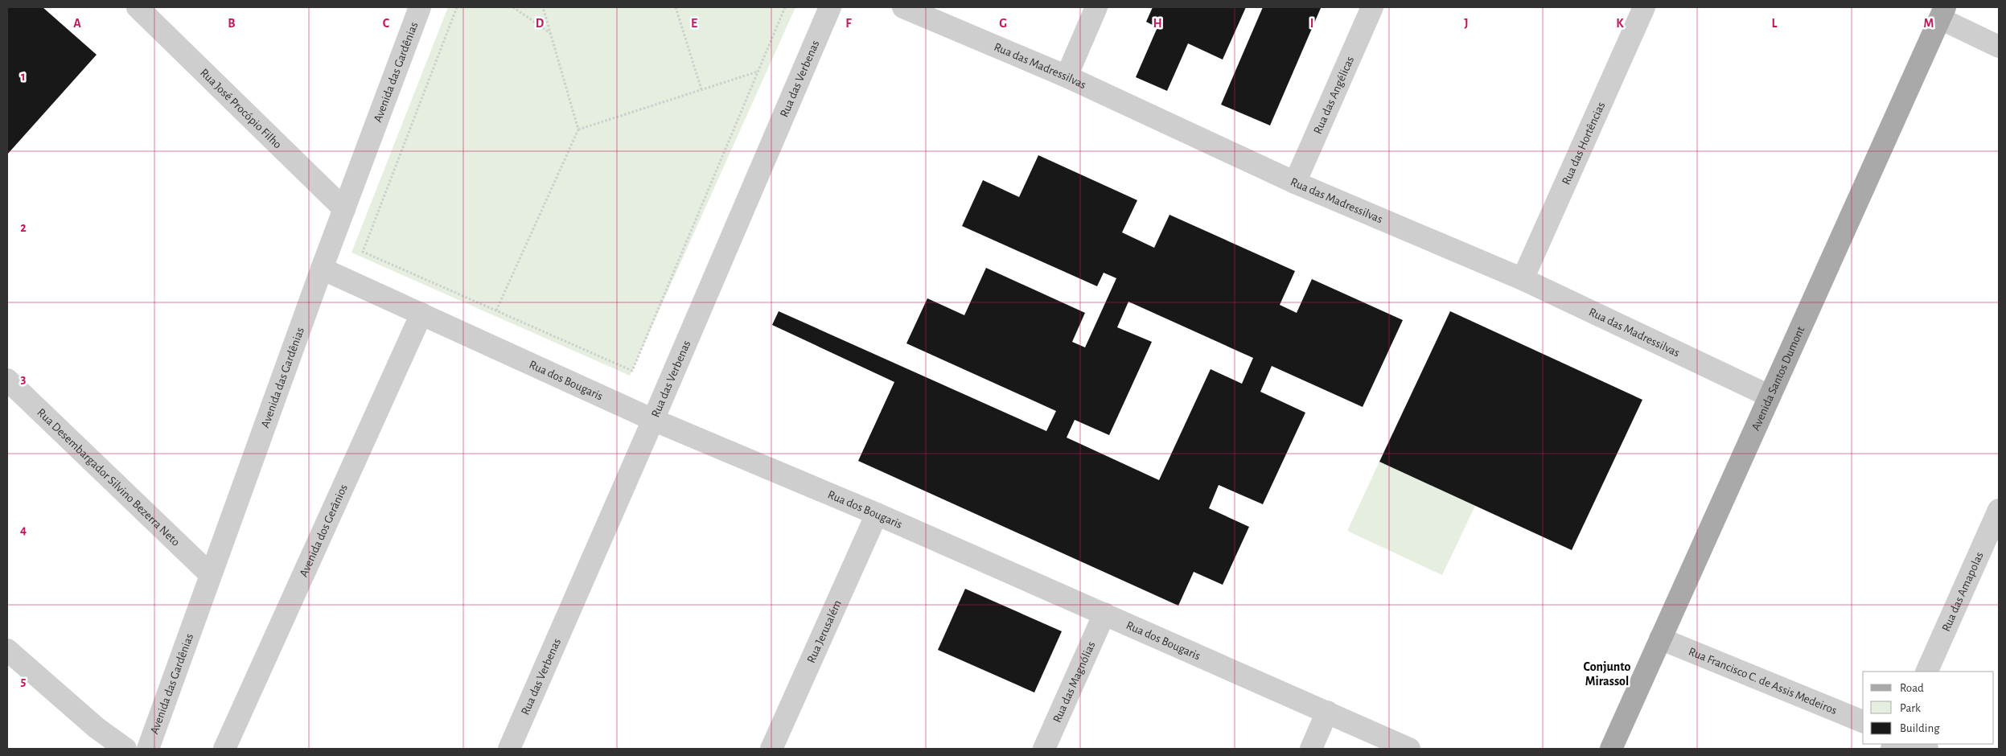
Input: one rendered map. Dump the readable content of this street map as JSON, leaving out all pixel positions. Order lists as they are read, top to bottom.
{
  "streets": {
    "main road": ["Avenida Santos Dumont"],
    "street": [
      "Rua das Madressilvas",
      "Avenida das Gardênias",
      "Rua das Verbenas",
      "Rua das Angélicas",
      "Rua José Procópio Filho",
      "Rua das Hortências",
      "Rua dos Bougaris",
      "Rua Desembargador Silvino Bezerra Neto",
      "Avenida dos Gerânios",
      "Rua das Amapolas",
      "Rua Jerusalém",
      "Rua Francisco C. de Assis Medeiros",
      "Rua das Magnólias"
    ]
  },
  "crossings": [
    ["Rua das Madressilvas", "Rua das Angélicas"],
    ["Rua das Madressilvas", "Rua das Hortências"],
    ["Rua das Madressilvas", "Avenida Santos Dumont"],
    ["Avenida das Gardênias", "Rua José Procópio Filho"],
    ["Avenida das Gardênias", "Rua dos Bougaris"],
    ["Avenida das Gardênias", "Rua Desembargador Silvino Bezerra Neto"],
    ["Rua das Verbenas", "Rua dos Bougaris"],
    ["Avenida Santos Dumont", "Rua Francisco C. de Assis Medeiros"],
    ["Rua dos Bougaris", "Avenida dos Gerânios"],
    ["Rua dos Bougaris", "Rua Jerusalém"],
    ["Rua dos Bougaris", "Rua das Magnólias"]
  ],
  "districts": ["Conjunto Mirassol"],
  "legend": ["Road", "Park", "Building"],
  "grid": {
    "columns": [
      "A",
      "B",
      "C",
      "D",
      "E",
      "F",
      "G",
      "H",
      "I",
      "J",
      "K",
      "L",
      "M"
    ],
    "rows": [
      "1",
      "2",
      "3",
      "4",
      "5"
    ]
  }
}
